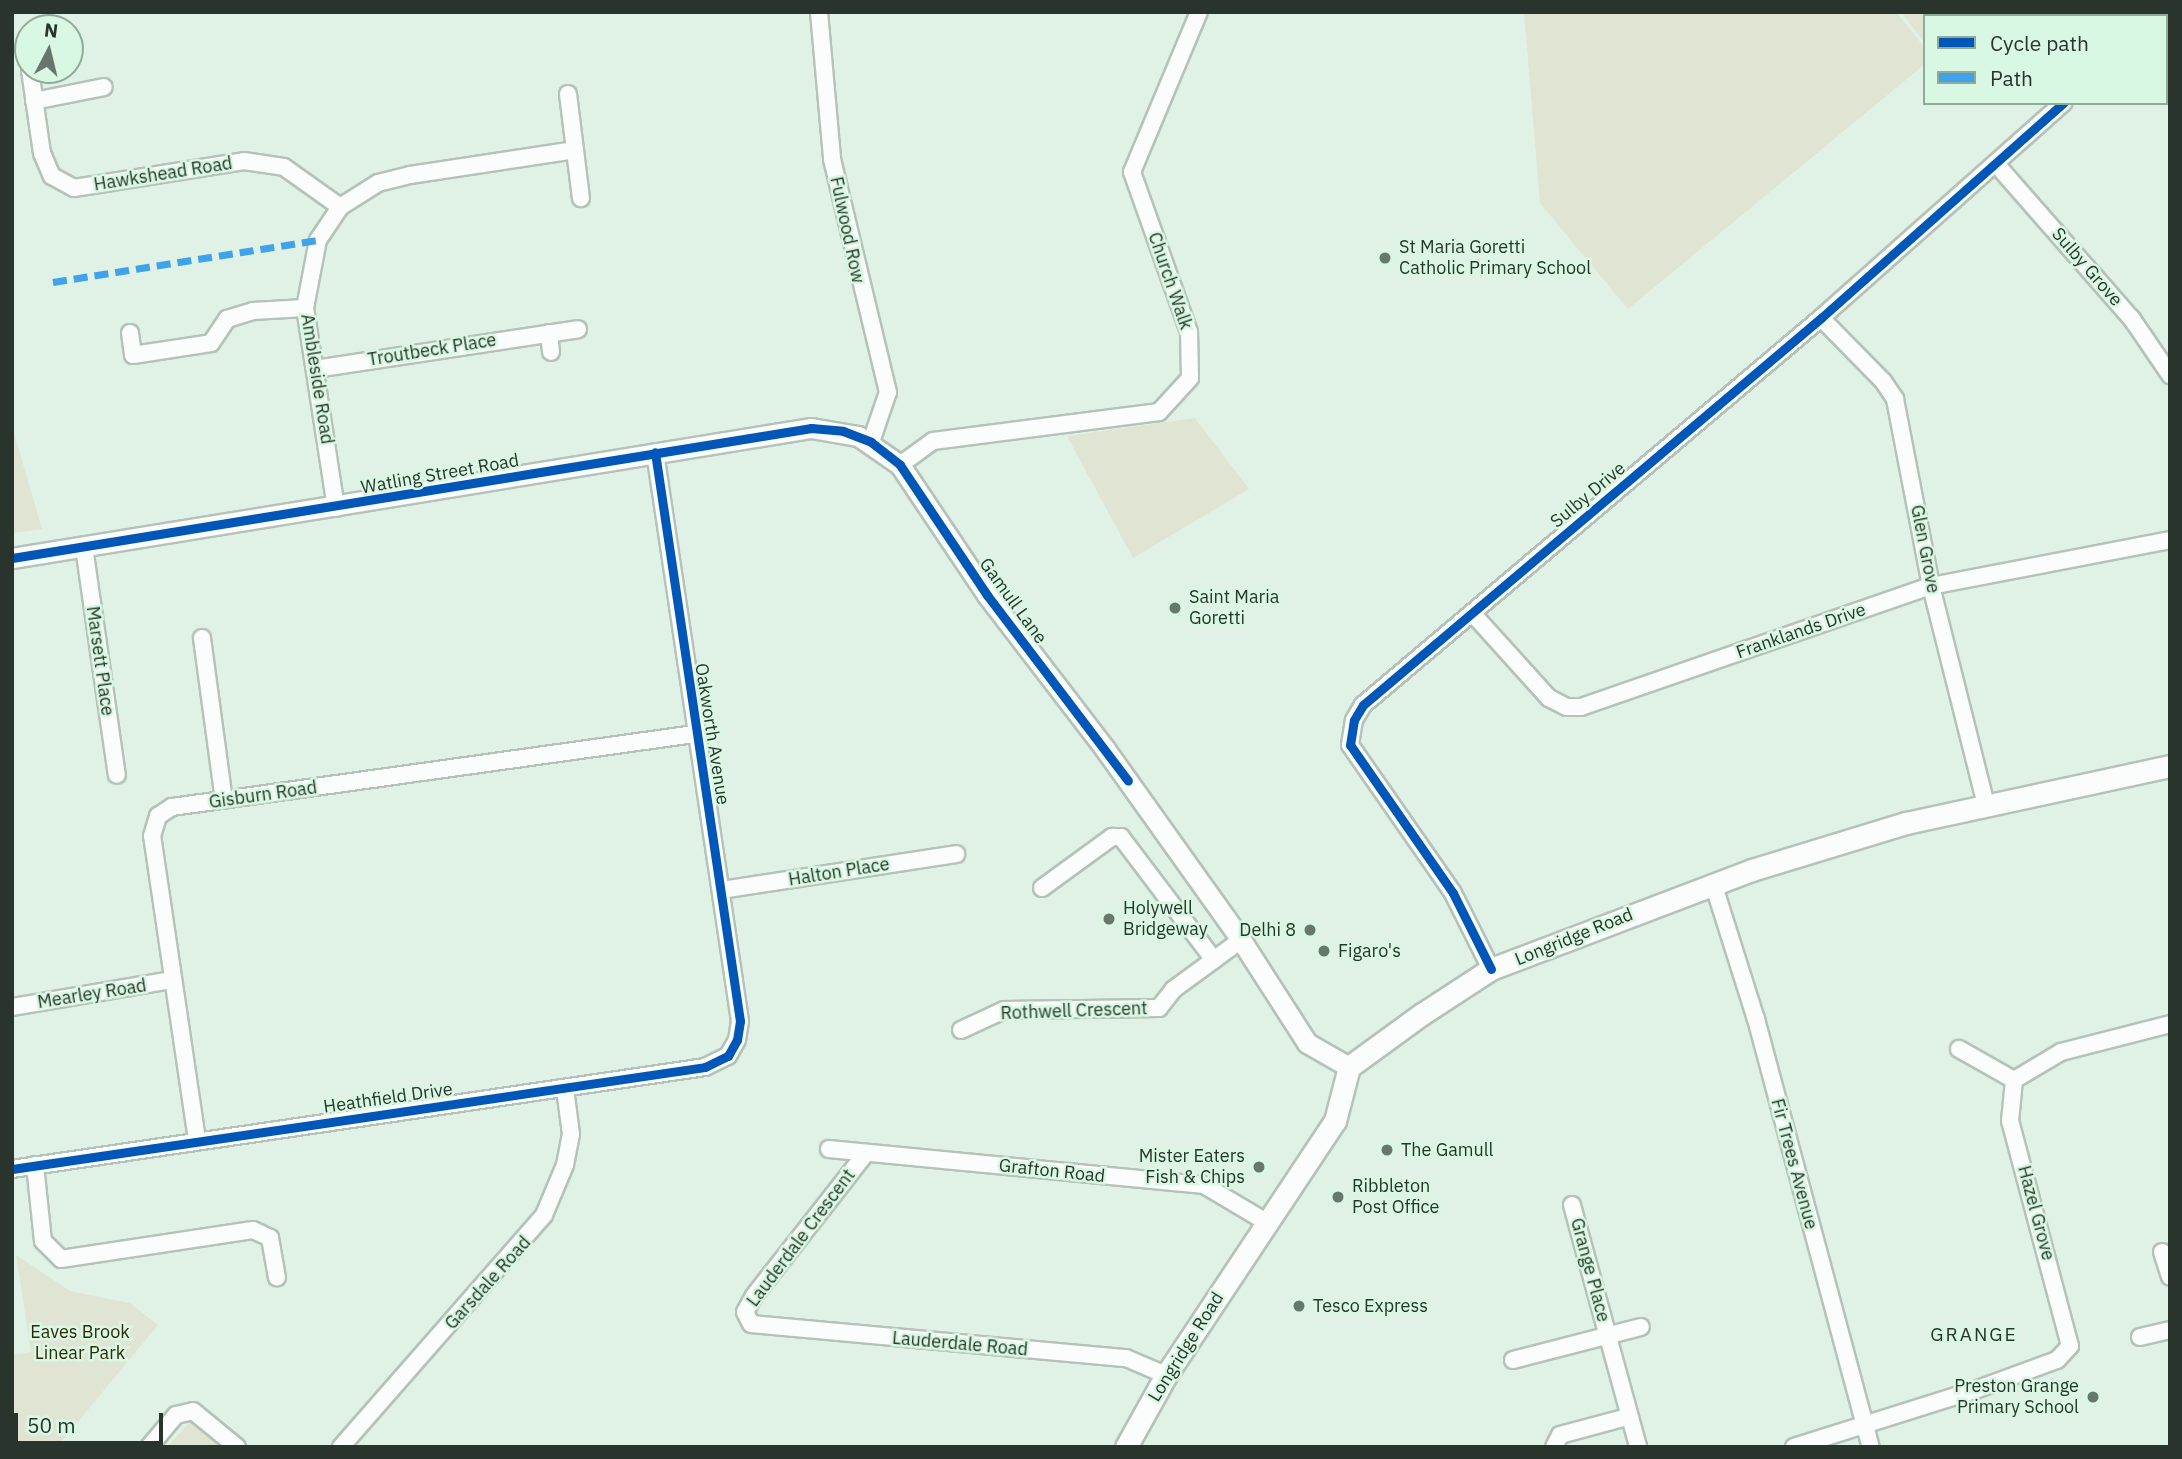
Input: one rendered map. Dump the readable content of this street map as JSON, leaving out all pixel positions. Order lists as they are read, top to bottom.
{
  "streets": {
    "main road": ["Longridge Road"],
    "street": [
      "Hawkshead Road",
      "Fulwood Row",
      "Sulby Grove",
      "Church Walk",
      "Troutbeck Place",
      "Ambleside Road",
      "Watling Street Road",
      "Sulby Drive",
      "Glen Grove",
      "Gamull Lane",
      "Franklands Drive",
      "Marsett Place",
      "Oakworth Avenue",
      "Gisburn Road",
      "Halton Place",
      "Mearley Road",
      "Rothwell Crescent",
      "Heathfield Drive",
      "Fir Trees Avenue",
      "Grafton Road",
      "Hazel Grove",
      "Lauderdale Crescent",
      "Grange Place",
      "Garsdale Road",
      "Lauderdale Road"
    ]
  },
  "crossings": [
    ["Hawkshead Road", "Ambleside Road"],
    ["Fulwood Row", "Watling Street Road"],
    ["Fulwood Row", "Gamull Lane"],
    ["Sulby Grove", "Sulby Drive"],
    ["Church Walk", "Gamull Lane"],
    ["Troutbeck Place", "Ambleside Road"],
    ["Ambleside Road", "Watling Street Road"],
    ["Watling Street Road", "Gamull Lane"],
    ["Watling Street Road", "Marsett Place"],
    ["Watling Street Road", "Oakworth Avenue"],
    ["Sulby Drive", "Glen Grove"],
    ["Sulby Drive", "Franklands Drive"],
    ["Sulby Drive", "Longridge Road"],
    ["Glen Grove", "Franklands Drive"],
    ["Glen Grove", "Longridge Road"],
    ["Gamull Lane", "Longridge Road"],
    ["Gamull Lane", "Rothwell Crescent"],
    ["Oakworth Avenue", "Gisburn Road"],
    ["Oakworth Avenue", "Halton Place"],
    ["Oakworth Avenue", "Heathfield Drive"],
    ["Gisburn Road", "Mearley Road"],
    ["Gisburn Road", "Heathfield Drive"],
    ["Longridge Road", "Fir Trees Avenue"],
    ["Longridge Road", "Grafton Road"],
    ["Longridge Road", "Lauderdale Road"],
    ["Heathfield Drive", "Garsdale Road"],
    ["Fir Trees Avenue", "Hazel Grove"],
    ["Grafton Road", "Lauderdale Crescent"],
    ["Lauderdale Crescent", "Lauderdale Road"]
  ],
  "districts": ["GRANGE"],
  "parks": ["Eaves Brook Linear Park"],
  "places": [
    "St Maria Goretti Catholic Primary School",
    "Saint Maria Goretti",
    "Holywell Bridgeway",
    "Delhi 8",
    "Figaro's",
    "The Gamull",
    "Mister Eaters Fish & Chips",
    "Ribbleton Post Office",
    "Tesco Express",
    "Preston Grange Primary School"
  ],
  "legend": ["Cycle path", "Path"],
  "scale_bar": "50 m",
  "north": "top"
}
